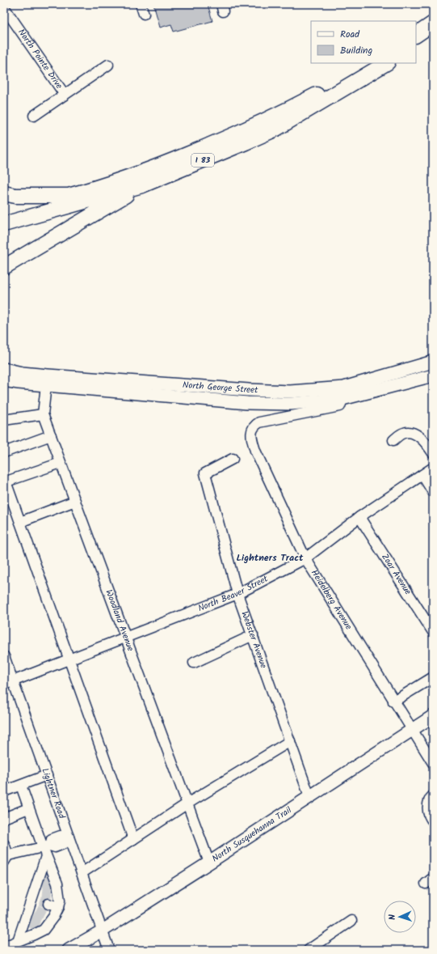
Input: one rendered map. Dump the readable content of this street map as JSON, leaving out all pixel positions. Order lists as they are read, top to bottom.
{
  "streets": {
    "highway": ["I 83"],
    "main road": ["North George Street", "North Susquehanna Trail"],
    "street": [
      "North Pointe Drive",
      "Zoar Avenue",
      "North Beaver Street",
      "Heidelberg Avenue",
      "Woodland Avenue",
      "Webster Avenue",
      "Lightner Road"
    ]
  },
  "crossings": [
    ["North George Street", "Heidelberg Avenue"],
    ["North George Street", "Woodland Avenue"],
    ["Zoar Avenue", "North Beaver Street"],
    ["North Beaver Street", "Heidelberg Avenue"],
    ["North Beaver Street", "Woodland Avenue"],
    ["North Beaver Street", "Webster Avenue"],
    ["North Beaver Street", "Lightner Road"],
    ["Heidelberg Avenue", "North Susquehanna Trail"],
    ["Woodland Avenue", "North Susquehanna Trail"],
    ["Webster Avenue", "North Susquehanna Trail"],
    ["Lightner Road", "North Susquehanna Trail"]
  ],
  "districts": ["Lightners Tract"],
  "legend": ["Road", "Building"],
  "north": "left"
}
